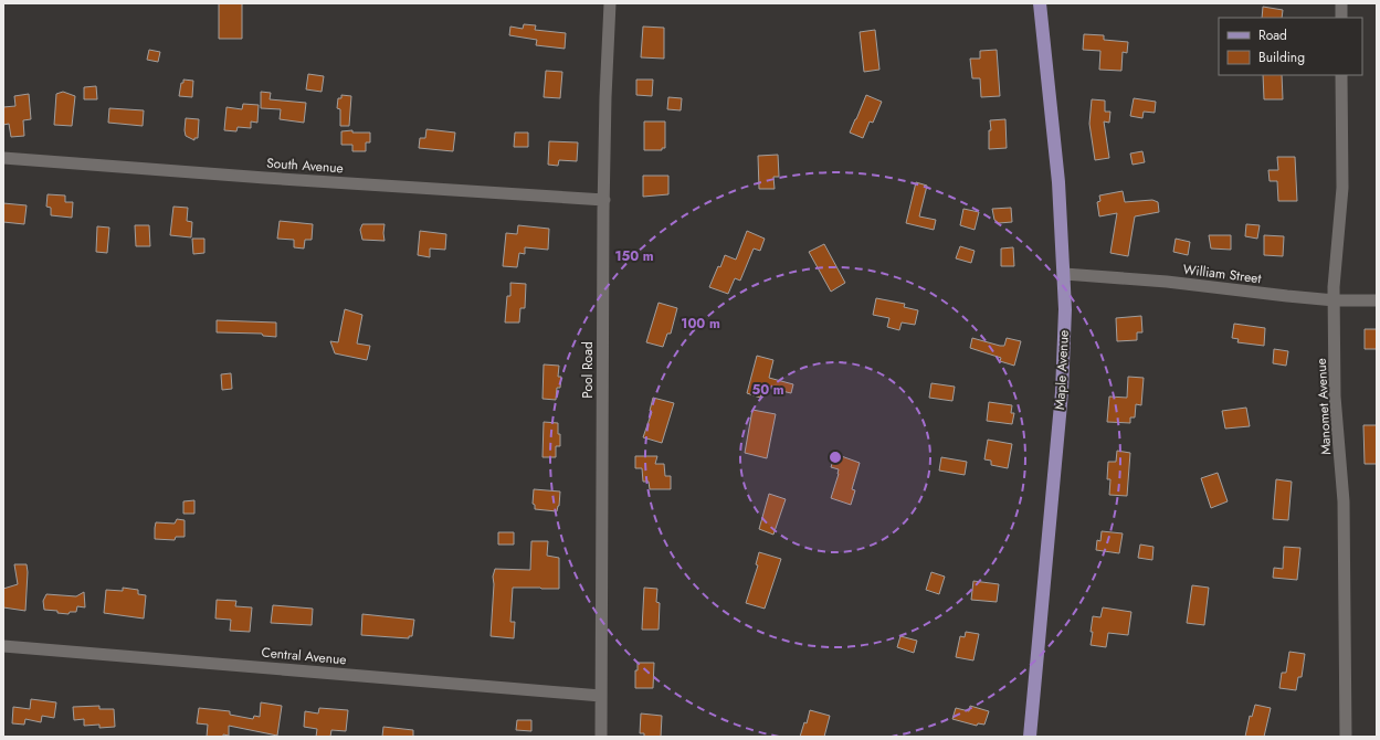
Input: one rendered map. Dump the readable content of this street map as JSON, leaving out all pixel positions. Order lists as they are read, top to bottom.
{
  "streets": {
    "main road": ["Maple Avenue"],
    "street": [
      "South Avenue",
      "William Street",
      "Pool Road",
      "Manomet Avenue",
      "Central Avenue"
    ]
  },
  "crossings": [
    ["South Avenue", "Pool Road"],
    ["William Street", "Maple Avenue"],
    ["William Street", "Manomet Avenue"],
    ["Pool Road", "Central Avenue"]
  ],
  "legend": ["Road", "Building"],
  "rings": ["150 m", "100 m", "50 m"]
}
